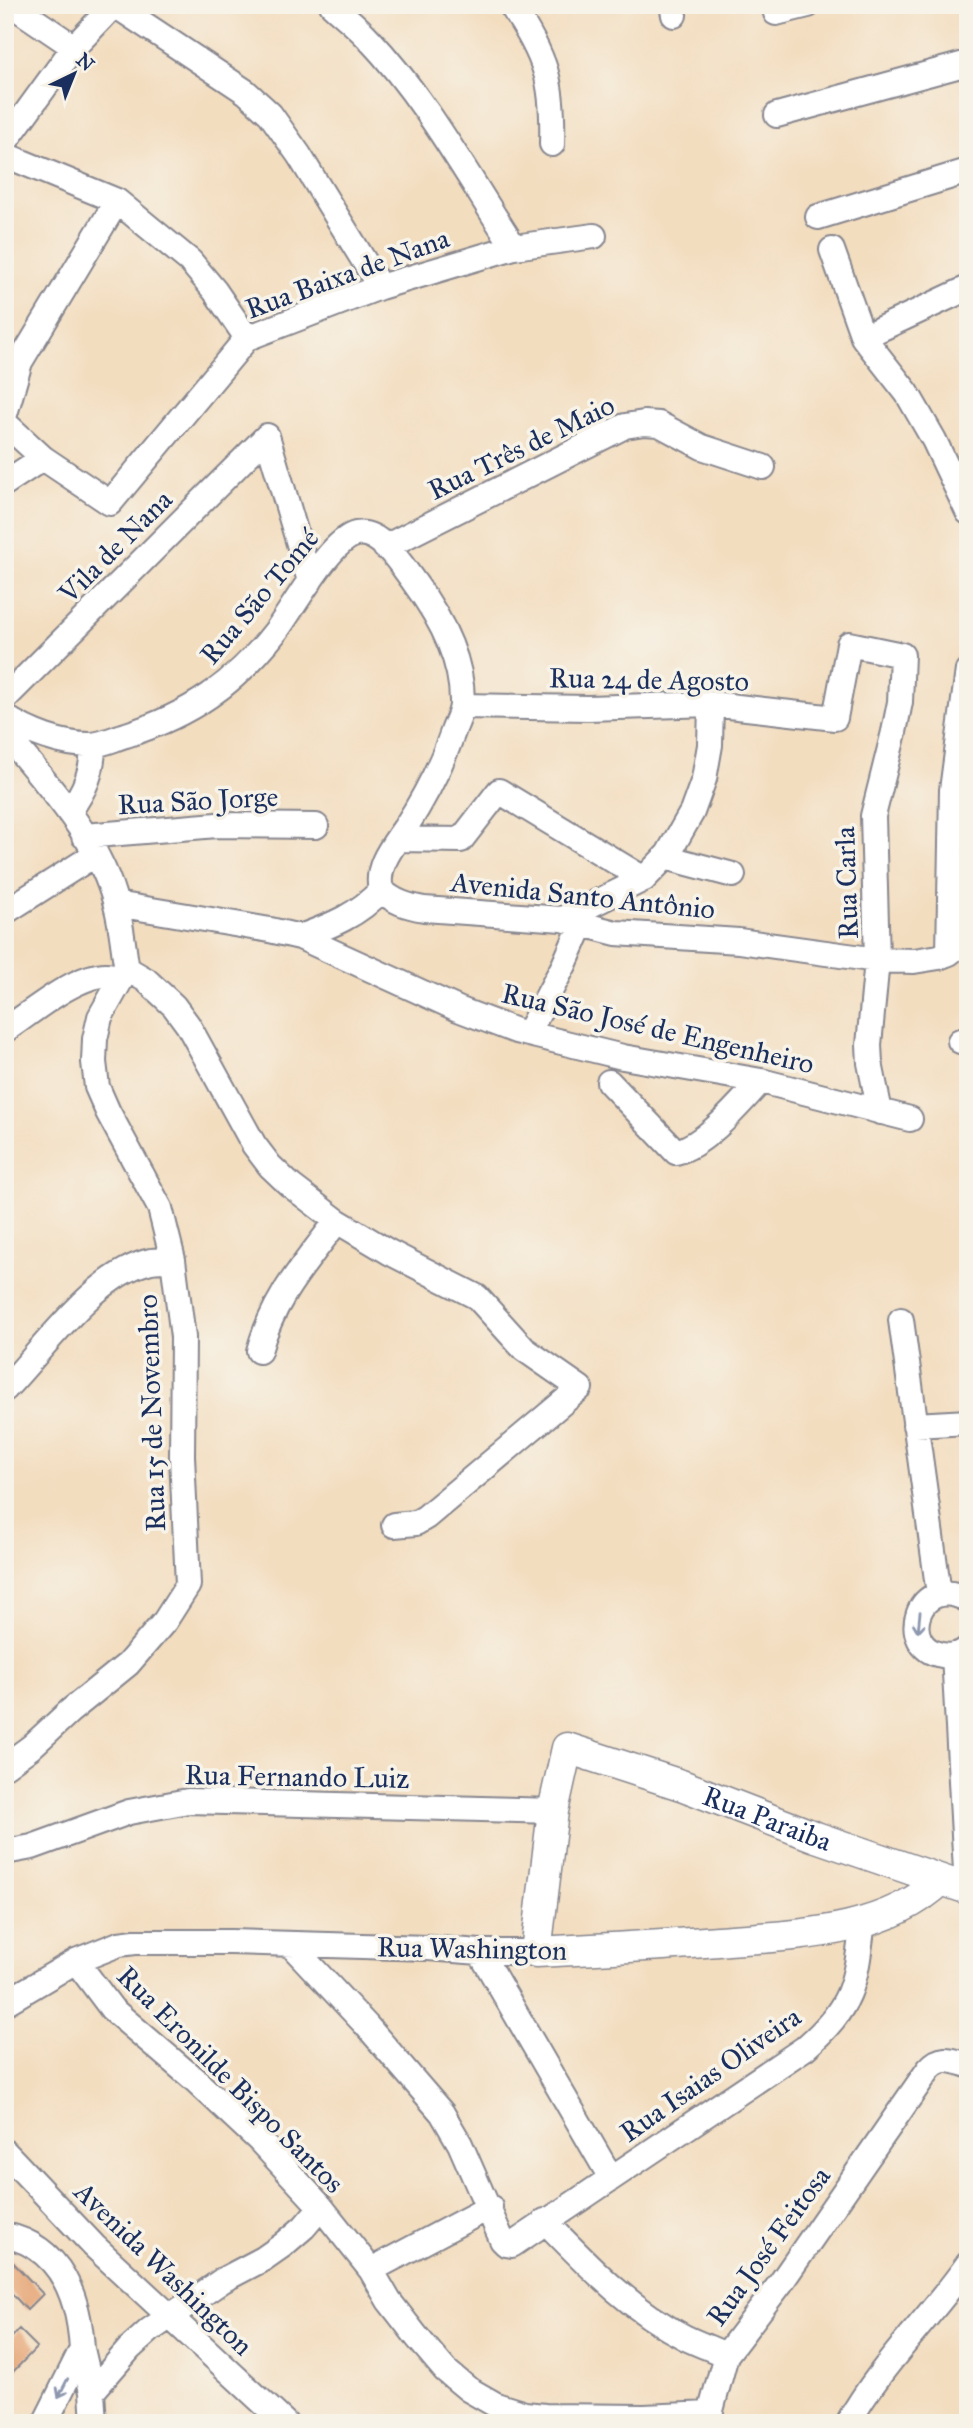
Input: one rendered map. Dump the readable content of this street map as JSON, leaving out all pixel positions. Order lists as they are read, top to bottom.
{
  "streets": {
    "street": [
      "Rua Baixa de Nana",
      "Rua Três de Maio",
      "Vila de Nana",
      "Rua São Tomé",
      "Rua 24 de Agosto",
      "Rua São Jorge",
      "Rua Carla",
      "Avenida Santo Antônio",
      "Rua São José de Engenheiro",
      "Rua 15 de Novembro",
      "Rua Fernando Luiz",
      "Rua Paraiba",
      "Rua Washington",
      "Rua Isaias Oliveira",
      "Rua Eronilde Bispo Santos",
      "Rua José Feitosa",
      "Avenida Washington"
    ]
  },
  "crossings": [
    ["Rua Três de Maio", "Rua São Tomé"],
    ["Vila de Nana", "Rua São Tomé"],
    ["Rua 24 de Agosto", "Rua Carla"],
    ["Rua Carla", "Avenida Santo Antônio"],
    ["Rua Carla", "Rua São José de Engenheiro"],
    ["Rua Fernando Luiz", "Rua Paraiba"],
    ["Rua Paraiba", "Rua Washington"],
    ["Rua Washington", "Rua Isaias Oliveira"],
    ["Rua Washington", "Rua Eronilde Bispo Santos"],
    ["Rua Isaias Oliveira", "Rua José Feitosa"],
    ["Rua Eronilde Bispo Santos", "Rua José Feitosa"]
  ],
  "north": "top right"
}
